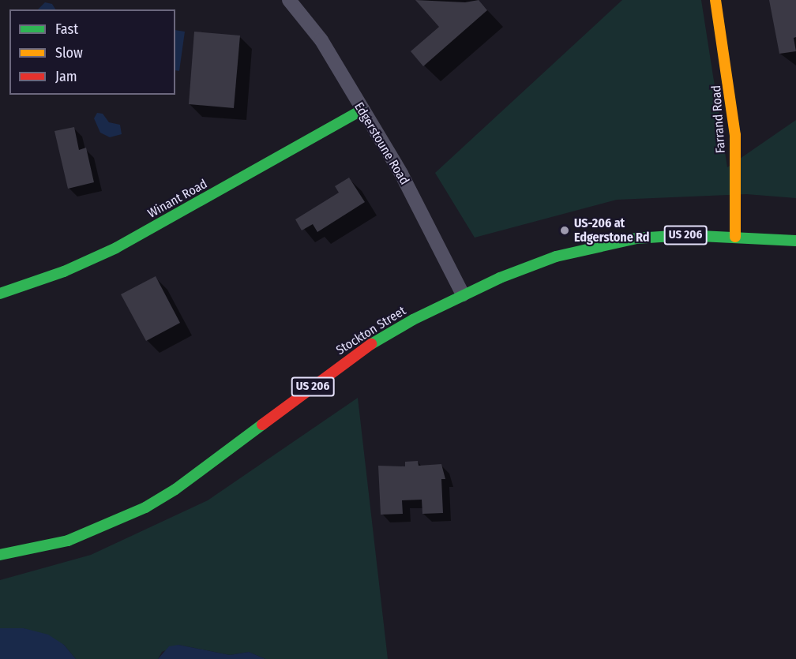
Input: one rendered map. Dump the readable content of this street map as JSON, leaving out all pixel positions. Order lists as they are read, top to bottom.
{
  "streets": {
    "main road": [
      "Farrand Road",
      "Winant Road",
      "US 206",
      "Stockton Street"
    ],
    "street": ["Edgerstoune Road"]
  },
  "crossings": [
    ["Farrand Road", "Stockton Street"],
    ["Edgerstoune Road", "Winant Road"],
    ["Edgerstoune Road", "Stockton Street"]
  ],
  "places": ["US-206 at Edgerstone Rd"],
  "legend": ["Fast", "Slow", "Jam"]
}
